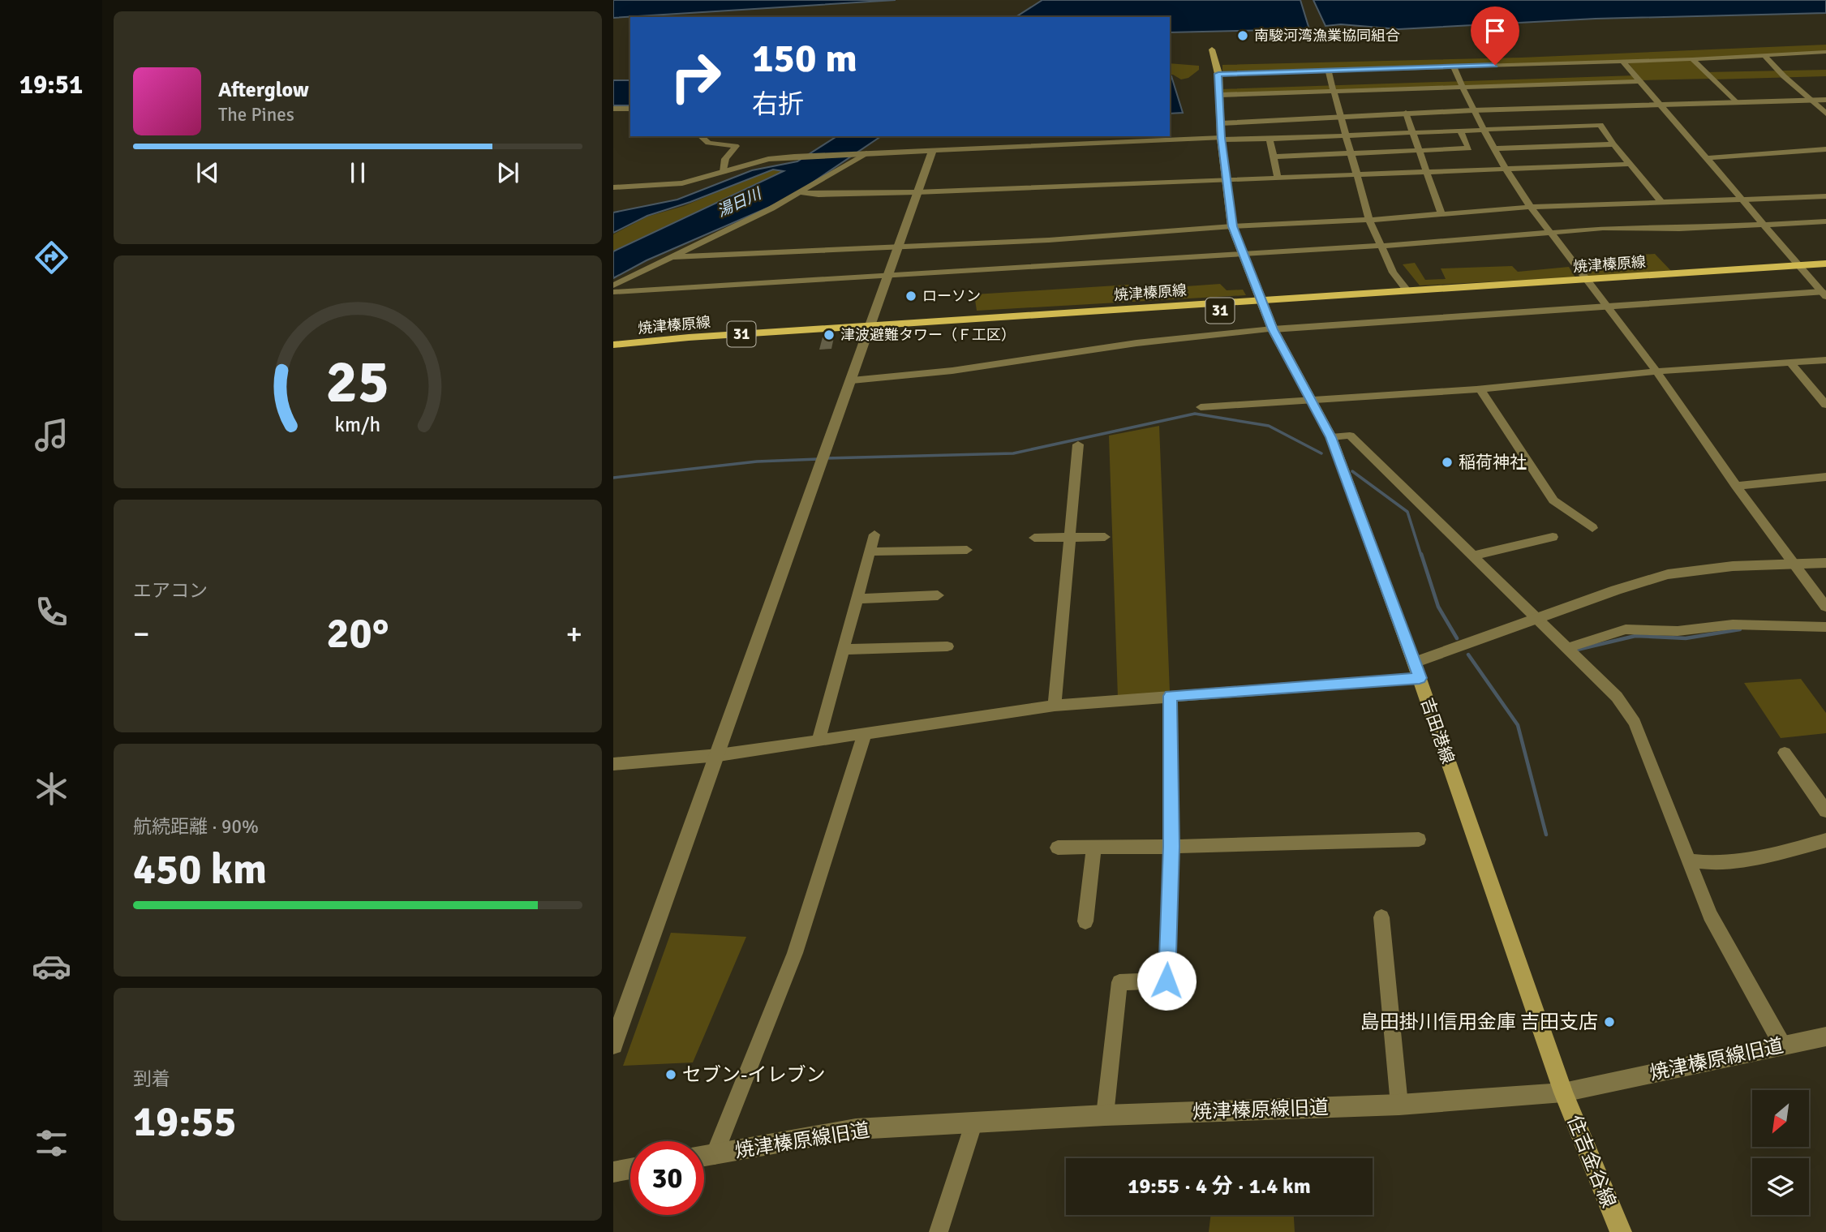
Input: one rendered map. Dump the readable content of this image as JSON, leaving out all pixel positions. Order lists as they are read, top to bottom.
{
  "streets": {
    "main road": [
      "焼津榛原線",
      "31",
      "吉田港線",
      "住吉金谷線"
    ],
    "street": ["焼津榛原線旧道"]
  },
  "crossings": [
    ["焼津榛原線", "吉田港線"],
    ["吉田港線", "焼津榛原線旧道"],
    ["吉田港線", "住吉金谷線"],
    ["焼津榛原線旧道", "住吉金谷線"]
  ],
  "water": ["湯日川"],
  "places": [
    "南駿河湾漁業協同組合",
    "ローソン",
    "津波避難タワー（Ｆ工区）",
    "稲荷神社",
    "島田掛川信用金庫 吉田支店",
    "セブン-イレブン"
  ],
  "north": "bottom left",
  "page": {
    "tabs": "19:51",
    "turn": ["150 m", "右折"],
    "song": ["Afterglow", "The Pines"],
    "tile": [
      "エアコン",
      ["航続距離 · 90%", "450 km"],
      ["到着", "19:55"]
    ],
    "heat": ["−", "20°", "+"],
    "limit": "30",
    "trip": "19:55 · 4 分 · 1.4 km",
    "gauge": ["25", "km/h"]
  }
}
